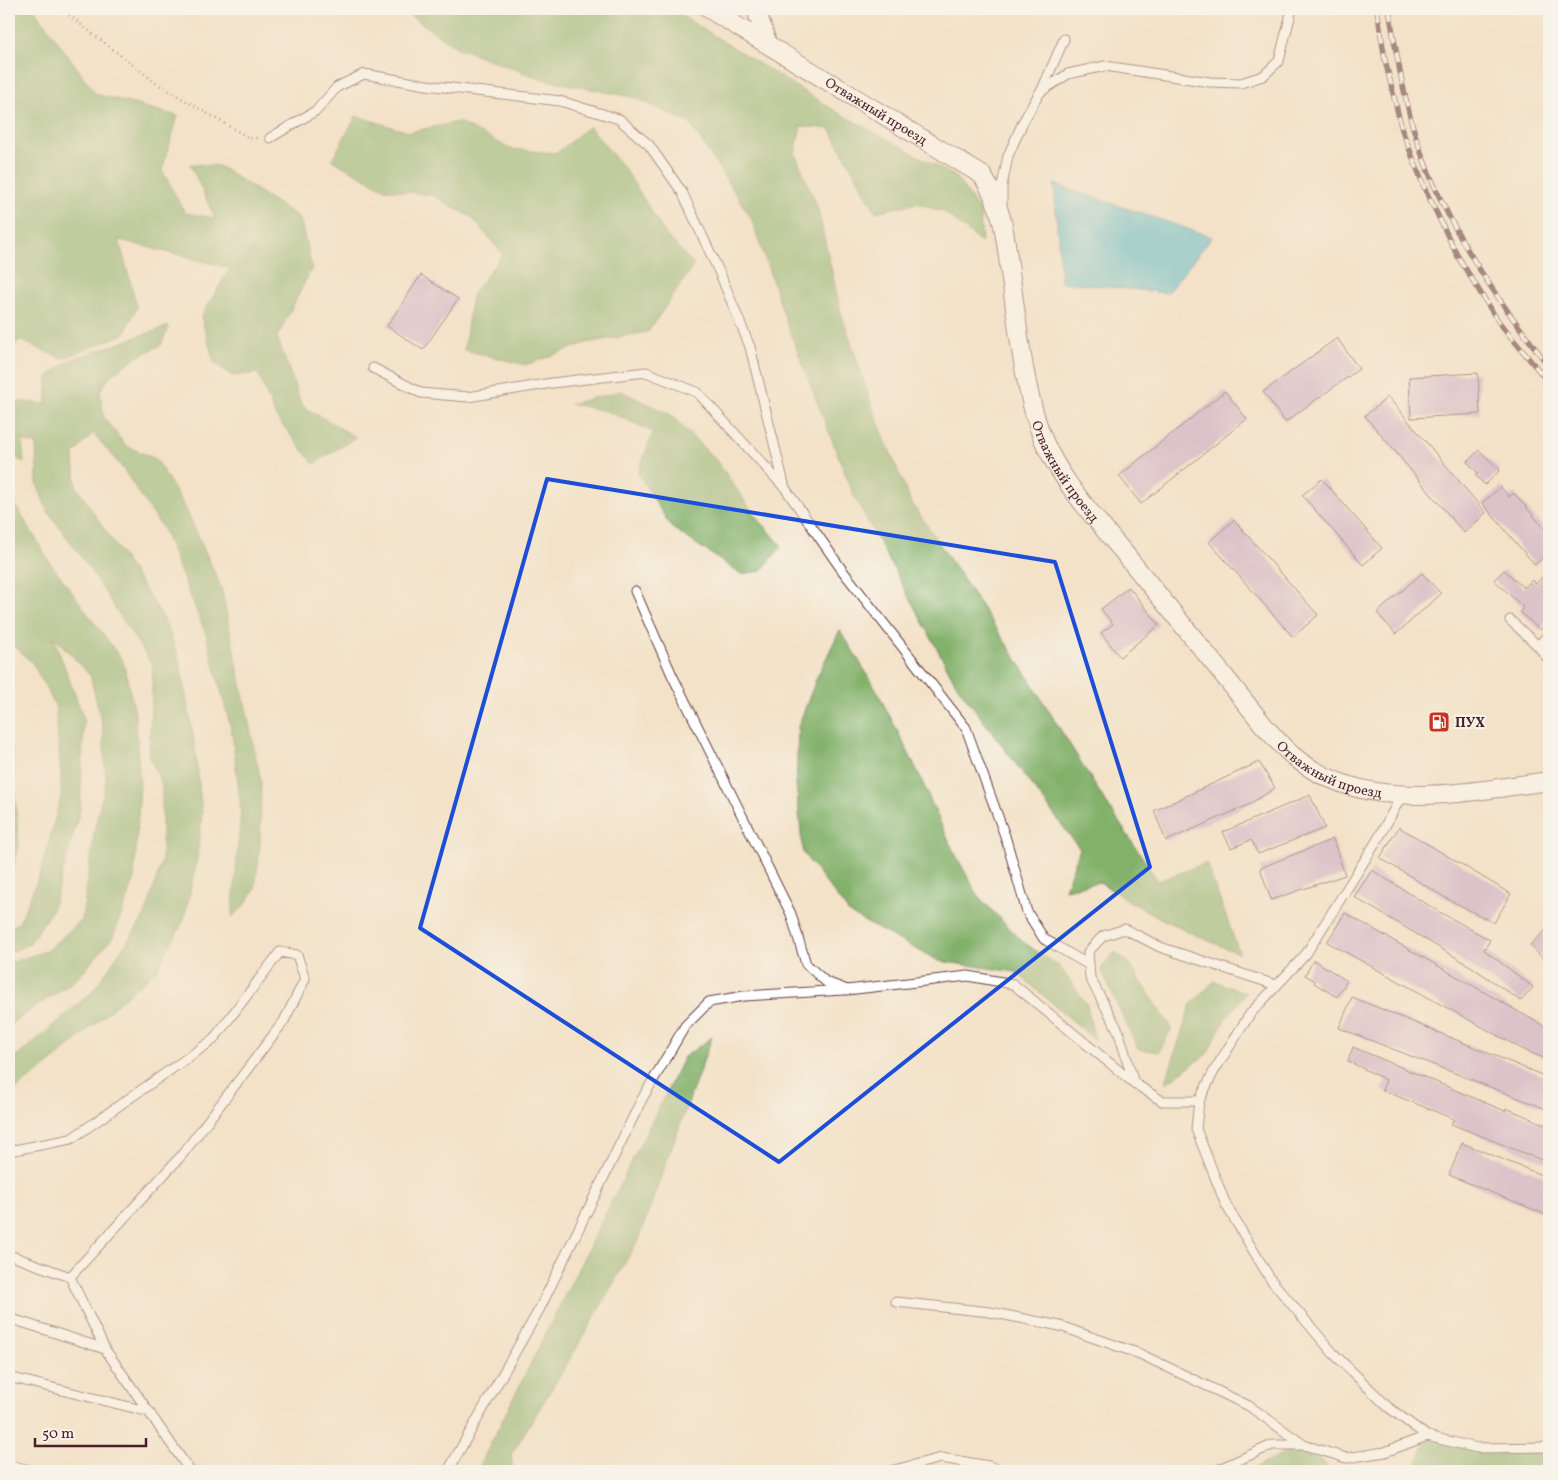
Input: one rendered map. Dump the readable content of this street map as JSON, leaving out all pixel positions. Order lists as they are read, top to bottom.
{
  "streets": {
    "street": ["Отважный проезд"]
  },
  "places": {
    "fuel station": ["ПУХ"]
  },
  "scale_bar": "50 m"
}
